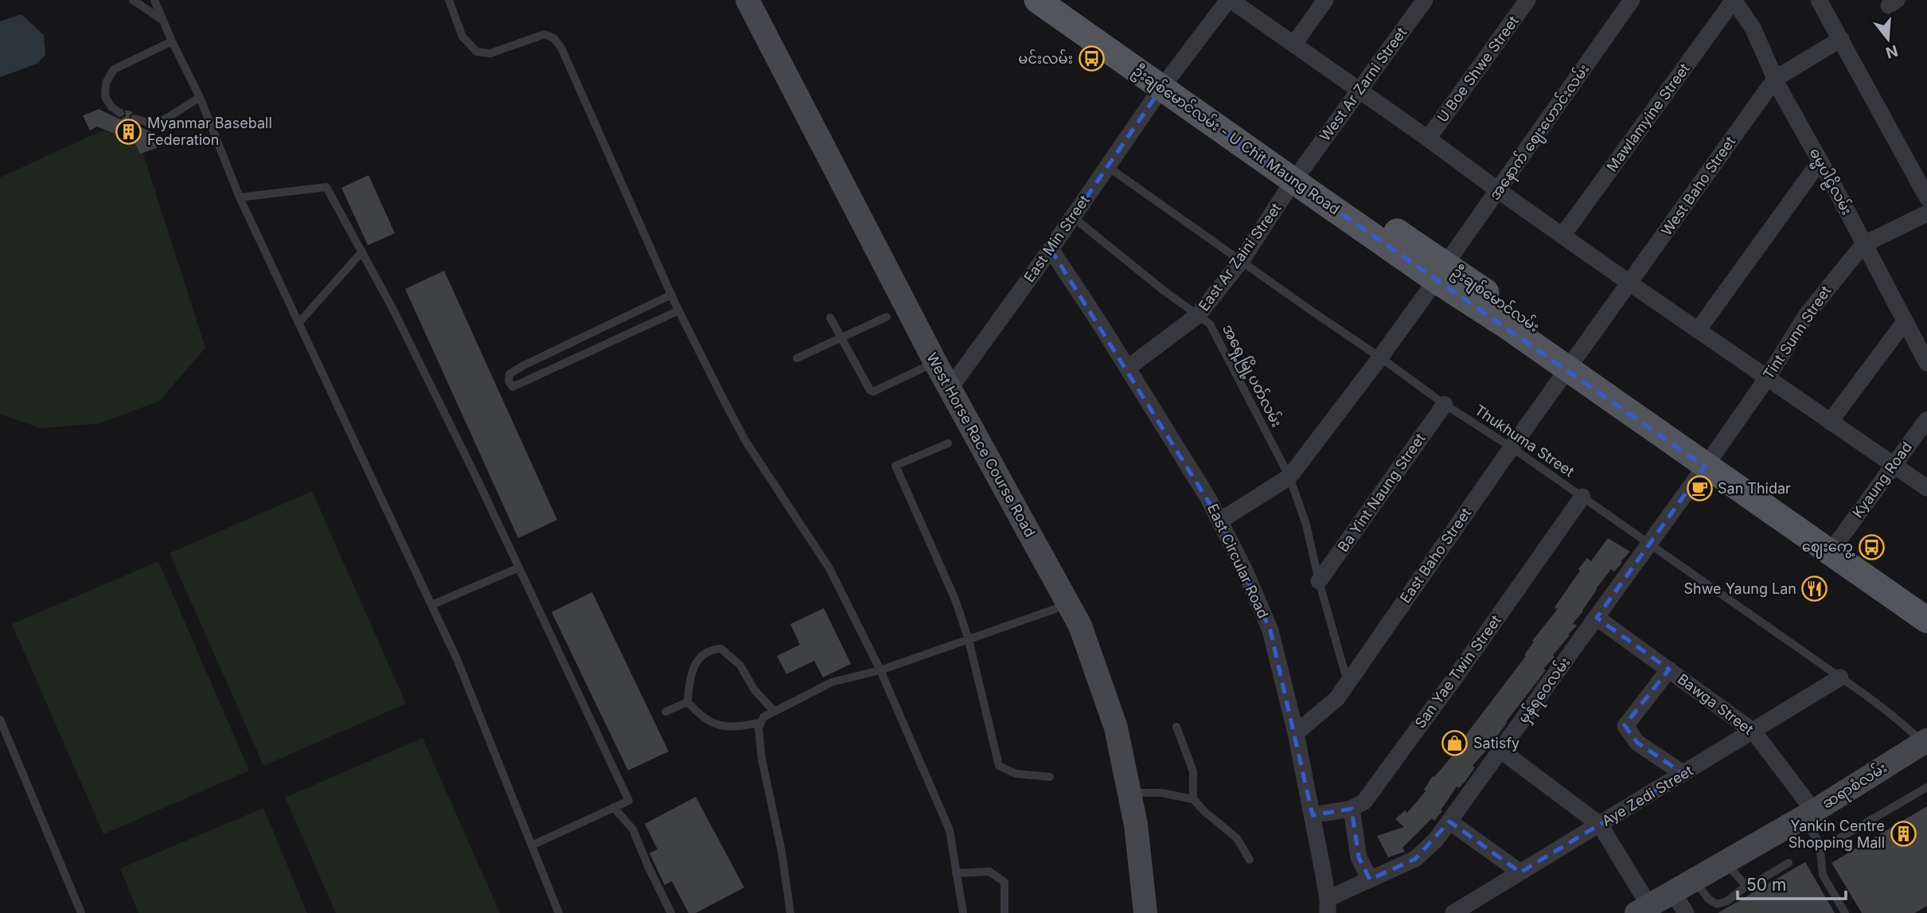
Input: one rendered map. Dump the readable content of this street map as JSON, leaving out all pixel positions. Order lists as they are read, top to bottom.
{
  "streets": {
    "main road": ["ဦးချစ်မောင်လမ်း - U Chit Maung Road", "ဦးချစ်မောင်လမ်း"],
    "street": [
      "U Boe Shwe Street",
      "West Ar Zarni Street",
      "Mawlamyine Street",
      "အနောက် ဈေးဟောင်းလမ်း",
      "ဓမ္မပါဠိလမ်း",
      "West Baho Street",
      "East Min Street",
      "East Ar Zaini Street",
      "Tint Sunn Street",
      "West Horse Race Course Road",
      "Kyaung Road",
      "Ba Yint Naung Street",
      "East Baho Street",
      "East Circular Road",
      "San Yae Twin Street",
      "မှန်ရဝေလမ်း",
      "Bawga Street",
      "ဆရာစံလမ်း",
      "Aye Zedi Street"
    ],
    "lane": ["အရှေ့မြို့ပတ်လမ်း", "Thukhuma Street"]
  },
  "crossings": [
    ["West Ar Zarni Street", "East Ar Zaini Street"],
    ["West Ar Zarni Street", "ဦးချစ်မောင်လမ်း"],
    ["Mawlamyine Street", "ဓမ္မပါဠိလမ်း"],
    ["အနောက် ဈေးဟောင်းလမ်း", "ဦးချစ်မောင်လမ်း"],
    ["အနောက် ဈေးဟောင်းလမ်း", "အရှေ့မြို့ပတ်လမ်း"],
    ["အနောက် ဈေးဟောင်းလမ်း", "Thukhuma Street"],
    ["ဦးချစ်မောင်လမ်း - U Chit Maung Road", "East Min Street"],
    ["ဦးချစ်မောင်လမ်း - U Chit Maung Road", "ဦးချစ်မောင်လမ်း"],
    ["ဓမ္မပါဠိလမ်း", "West Baho Street"],
    ["ဓမ္မပါဠိလမ်း", "Tint Sunn Street"],
    ["West Baho Street", "ဦးချစ်မောင်လမ်း"],
    ["West Baho Street", "East Baho Street"],
    ["East Min Street", "ဦးချစ်မောင်လမ်း"],
    ["East Min Street", "အရှေ့မြို့ပတ်လမ်း"],
    ["East Min Street", "Thukhuma Street"],
    ["East Min Street", "West Horse Race Course Road"],
    ["East Min Street", "East Circular Road"],
    ["East Ar Zaini Street", "ဦးချစ်မောင်လမ်း"],
    ["East Ar Zaini Street", "အရှေ့မြို့ပတ်လမ်း"],
    ["East Ar Zaini Street", "Thukhuma Street"],
    ["East Ar Zaini Street", "East Circular Road"],
    ["ဦးချစ်မောင်လမ်း", "Tint Sunn Street"],
    ["ဦးချစ်မောင်လမ်း", "Kyaung Road"],
    ["ဦးချစ်မောင်လမ်း", "East Baho Street"],
    ["ဦးချစ်မောင်လမ်း", "မှန်ရဝေလမ်း"],
    ["Tint Sunn Street", "မှန်ရဝေလမ်း"],
    ["အရှေ့မြို့ပတ်လမ်း", "Ba Yint Naung Street"],
    ["အရှေ့မြို့ပတ်လမ်း", "East Baho Street"],
    ["Thukhuma Street", "Ba Yint Naung Street"],
    ["Thukhuma Street", "East Baho Street"],
    ["Thukhuma Street", "San Yae Twin Street"],
    ["Thukhuma Street", "မှန်ရဝေလမ်း"],
    ["Thukhuma Street", "ဆရာစံလမ်း"],
    ["Thukhuma Street", "Aye Zedi Street"],
    ["East Baho Street", "East Circular Road"],
    ["East Circular Road", "မှန်ရဝေလမ်း"],
    ["မှန်ရဝေလမ်း", "Bawga Street"],
    ["Bawga Street", "ဆရာစံလမ်း"],
    ["Bawga Street", "Aye Zedi Street"]
  ],
  "places": {
    "bus stop": ["မင်းလမ်း", "ဈေးကွေ့"],
    "building": ["Myanmar Baseball Federation", "Yankin Centre Shopping Mall"],
    "cafe": ["San Thidar"],
    "restaurant": ["Shwe Yaung Lan"],
    "shop": ["Satisfy"]
  },
  "scale_bar": "50 m",
  "north": "bottom"
}
